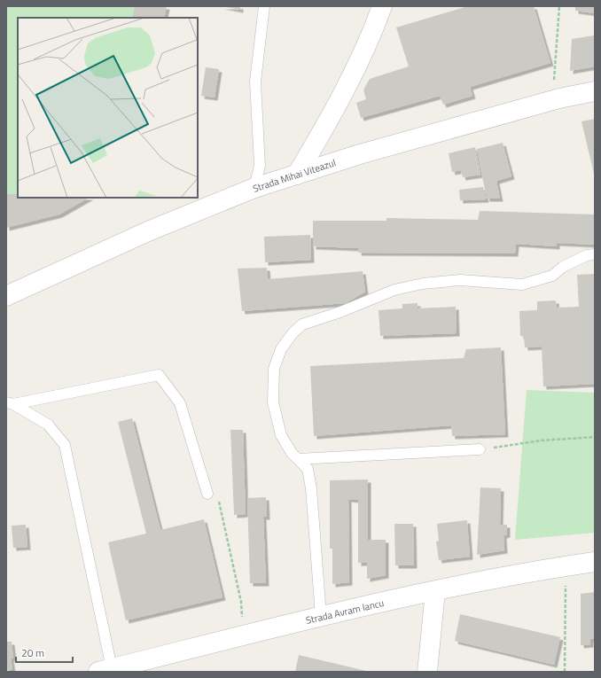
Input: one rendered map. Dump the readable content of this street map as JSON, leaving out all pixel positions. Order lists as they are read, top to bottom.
{
  "streets": {
    "street": ["Strada Mihai Viteazul", "Strada Avram Iancu"]
  },
  "scale_bar": "20 m"
}
